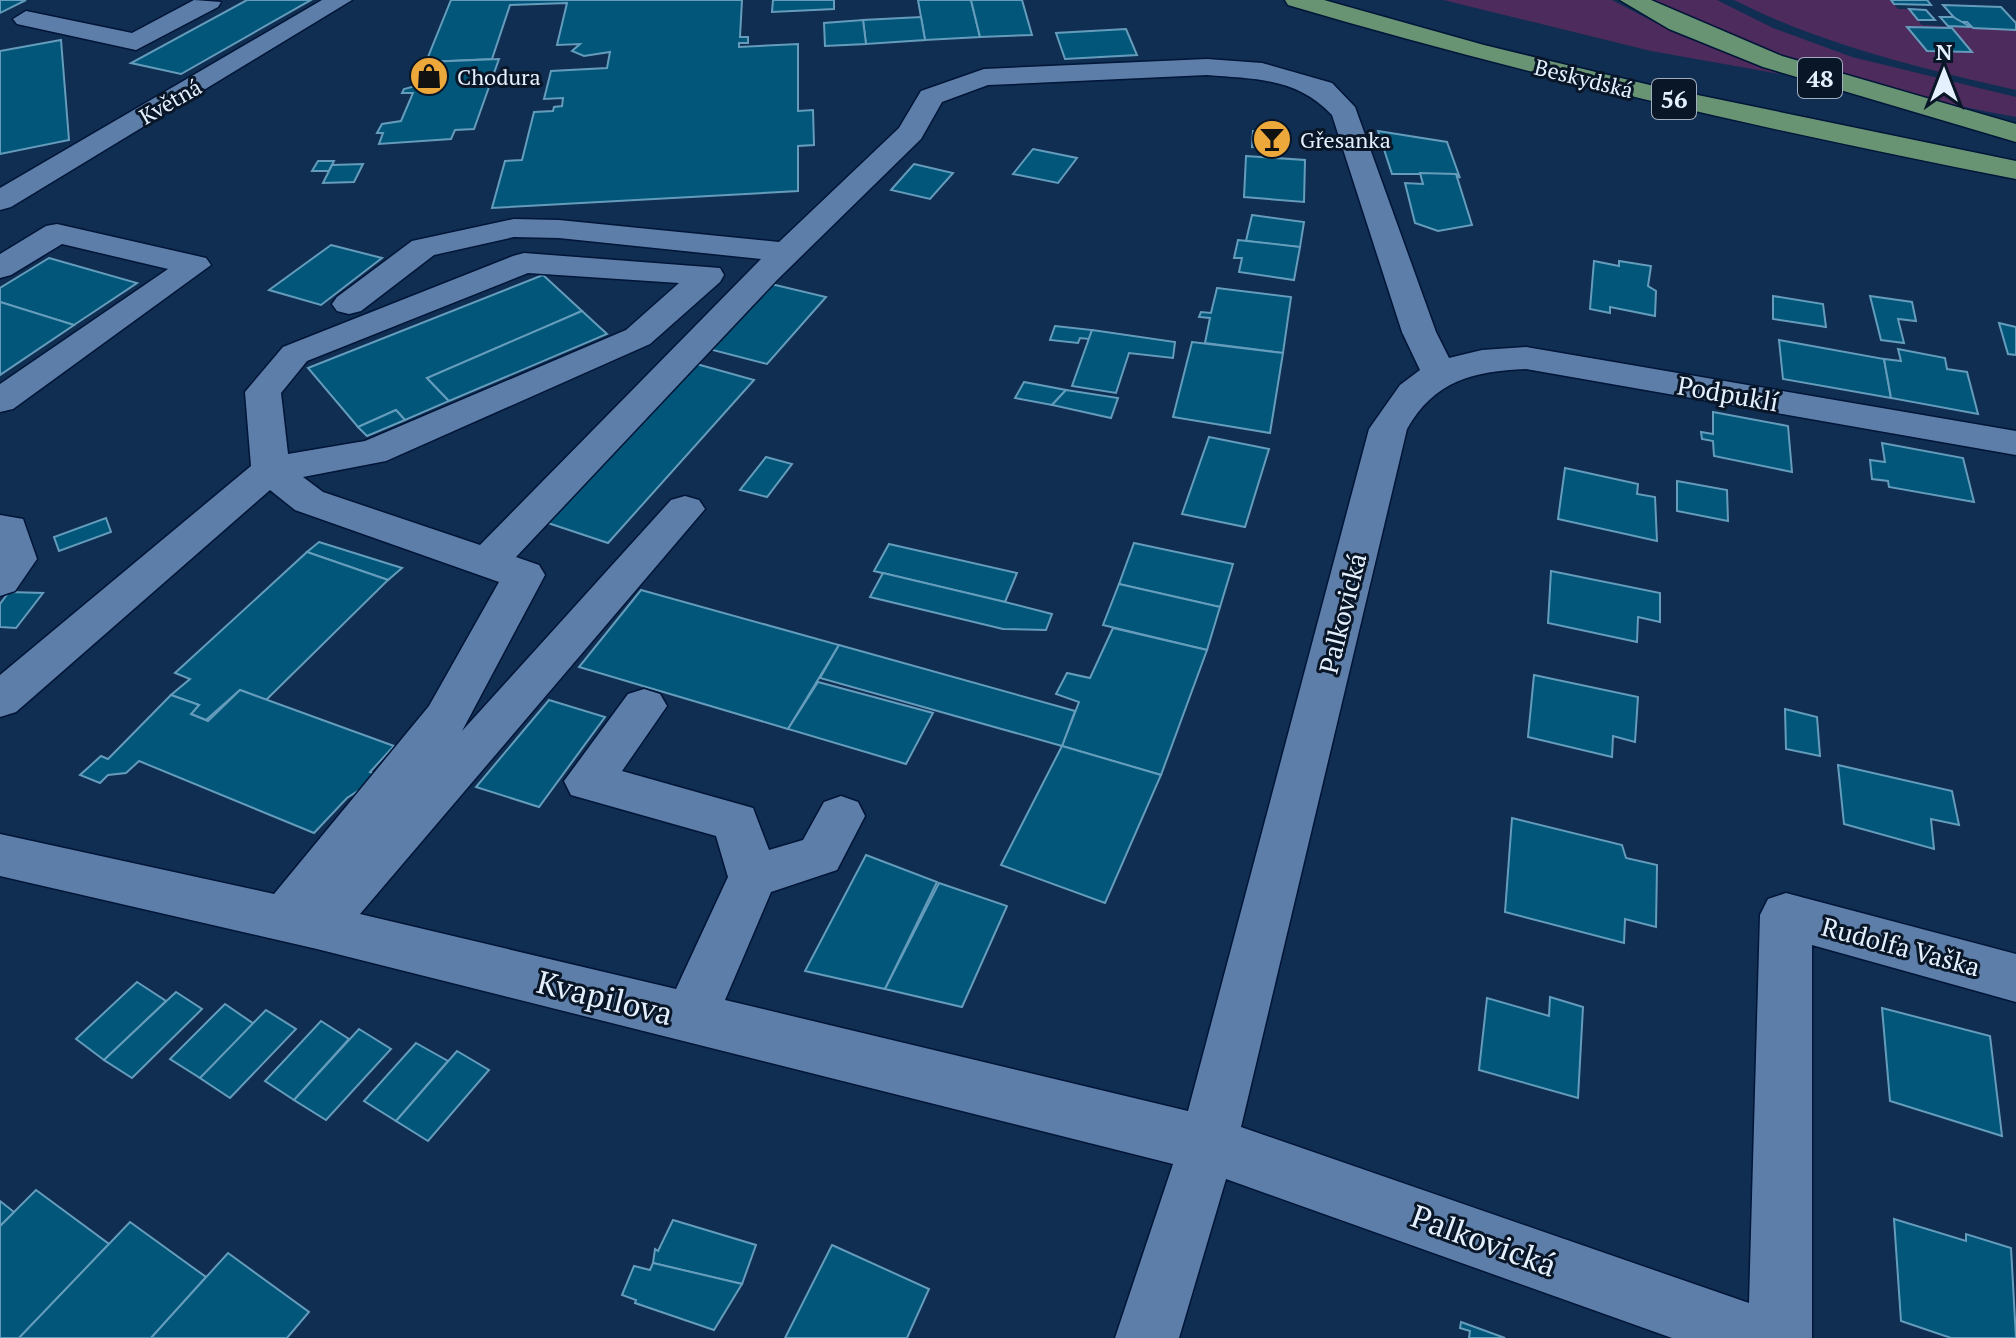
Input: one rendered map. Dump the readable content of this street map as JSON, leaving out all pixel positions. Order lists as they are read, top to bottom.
{
  "streets": {
    "main road": ["Beskydská", "48", "56"],
    "street": [
      "Květná",
      "Podpuklí",
      "Palkovická",
      "Rudolfa Vaška",
      "Kvapilova"
    ]
  },
  "crossings": [
    ["Podpuklí", "Palkovická"],
    ["Palkovická", "Kvapilova"]
  ],
  "places": {
    "shop": ["Chodura"],
    "bar": ["Gřesanka"]
  },
  "north": "top"
}
